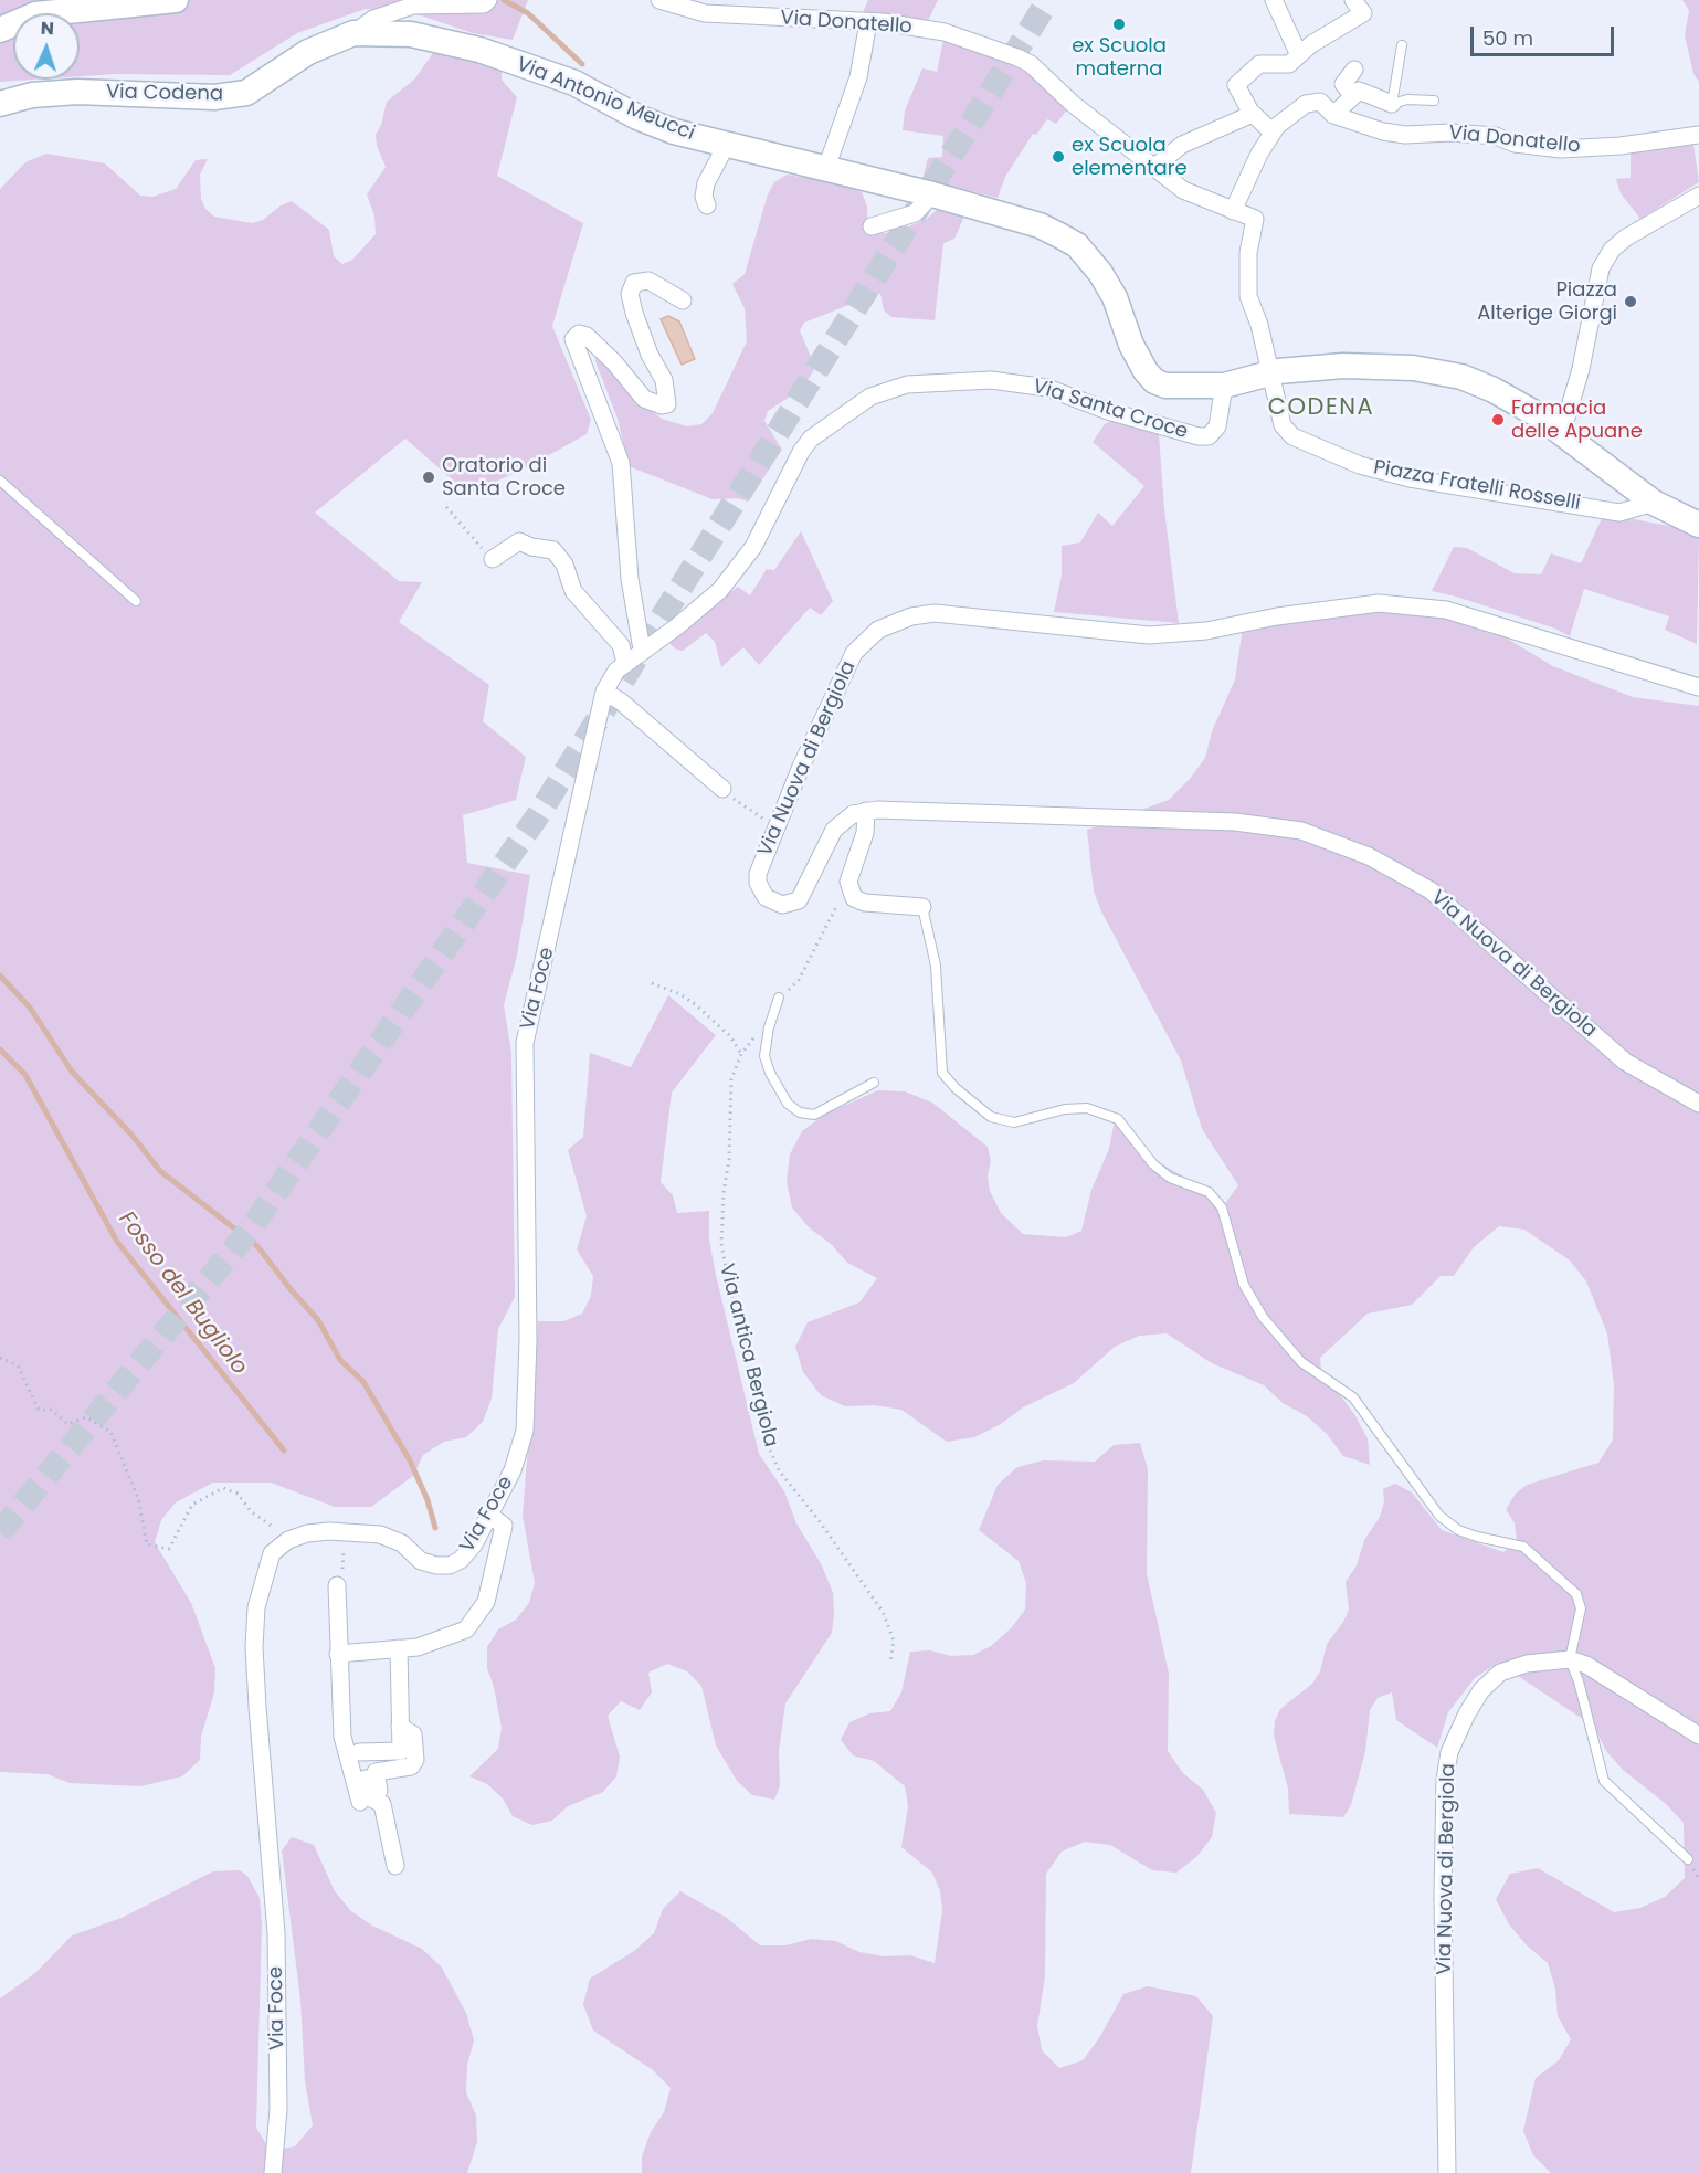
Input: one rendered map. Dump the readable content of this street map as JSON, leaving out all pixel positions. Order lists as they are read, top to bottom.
{
  "streets": {
    "street": [
      "Via Donatello",
      "Via Codena",
      "Via Antonio Meucci",
      "Via Santa Croce",
      "Piazza Fratelli Rosselli",
      "Via Nuova di Bergiola",
      "Via Foce"
    ],
    "path": ["Via antica Bergiola"]
  },
  "crossings": [
    ["Via Donatello", "Piazza Fratelli Rosselli"],
    ["Via Codena", "Via Antonio Meucci"],
    ["Via Antonio Meucci", "Via Santa Croce"],
    ["Via Antonio Meucci", "Piazza Fratelli Rosselli"],
    ["Via Santa Croce", "Via Foce"]
  ],
  "districts": ["CODENA"],
  "water": ["Fosso del Bugliolo"],
  "places": [
    "ex Scuola materna",
    "ex Scuola elementare",
    "Piazza Alterige Giorgi",
    "Farmacia delle Apuane",
    "Oratorio di Santa Croce"
  ],
  "scale_bar": "50 m",
  "north": "top"
}
